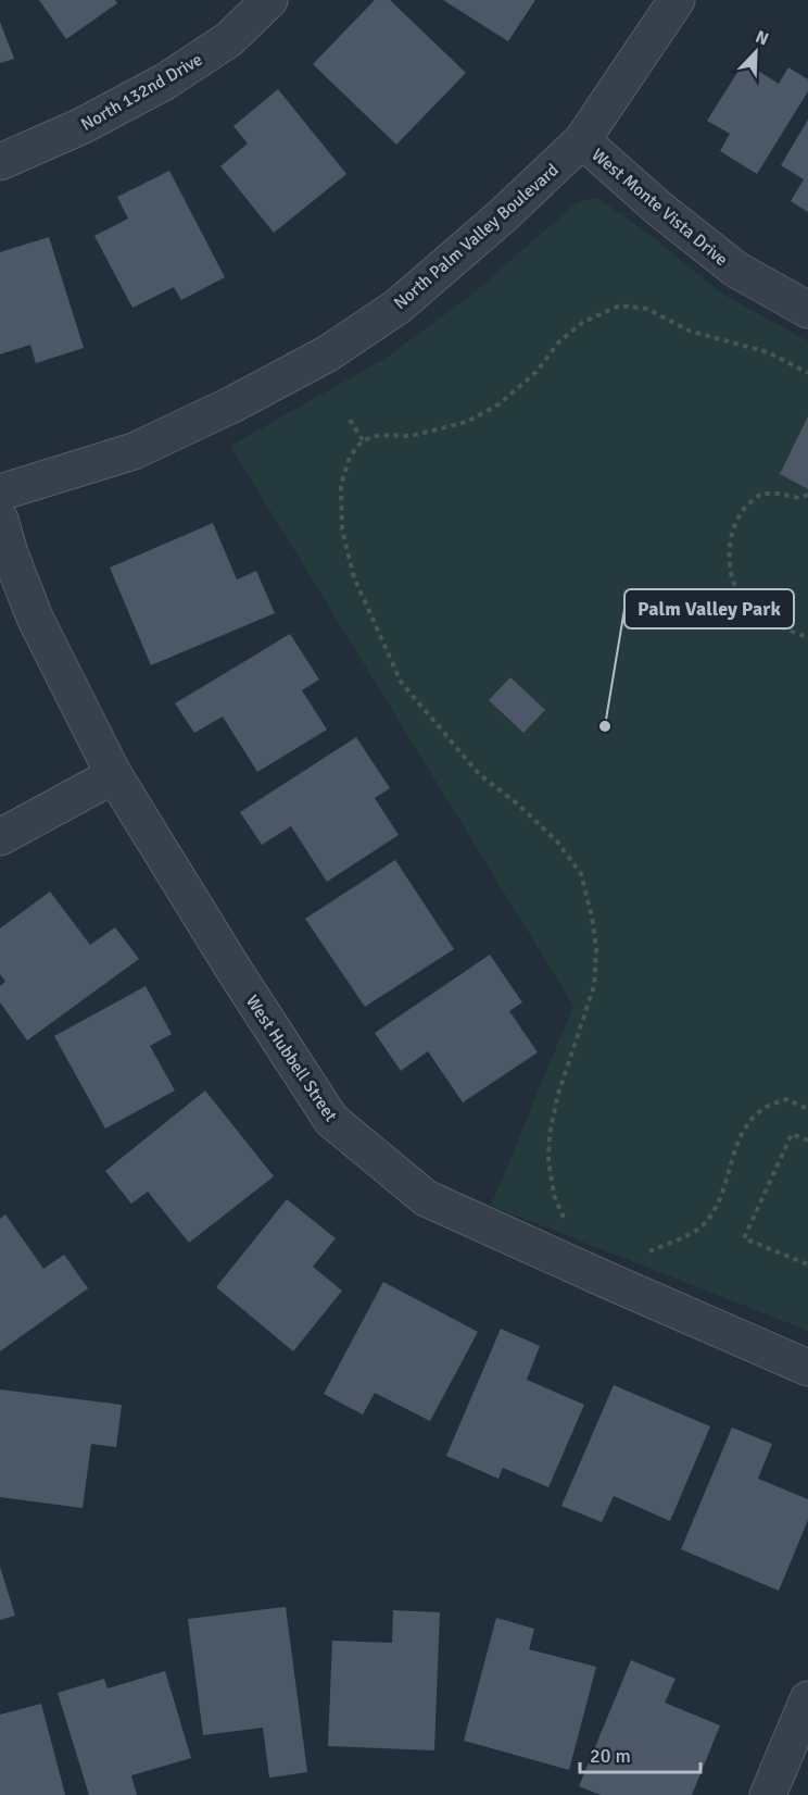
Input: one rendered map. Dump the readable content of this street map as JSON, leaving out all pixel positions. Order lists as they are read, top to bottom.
{
  "streets": {
    "street": [
      "North 132nd Drive",
      "West Monte Vista Drive",
      "North Palm Valley Boulevard",
      "West Hubbell Street"
    ]
  },
  "crossings": [
    ["West Monte Vista Drive", "North Palm Valley Boulevard"]
  ],
  "places": ["Palm Valley Park"],
  "scale_bar": "20 m",
  "north": "top right"
}
